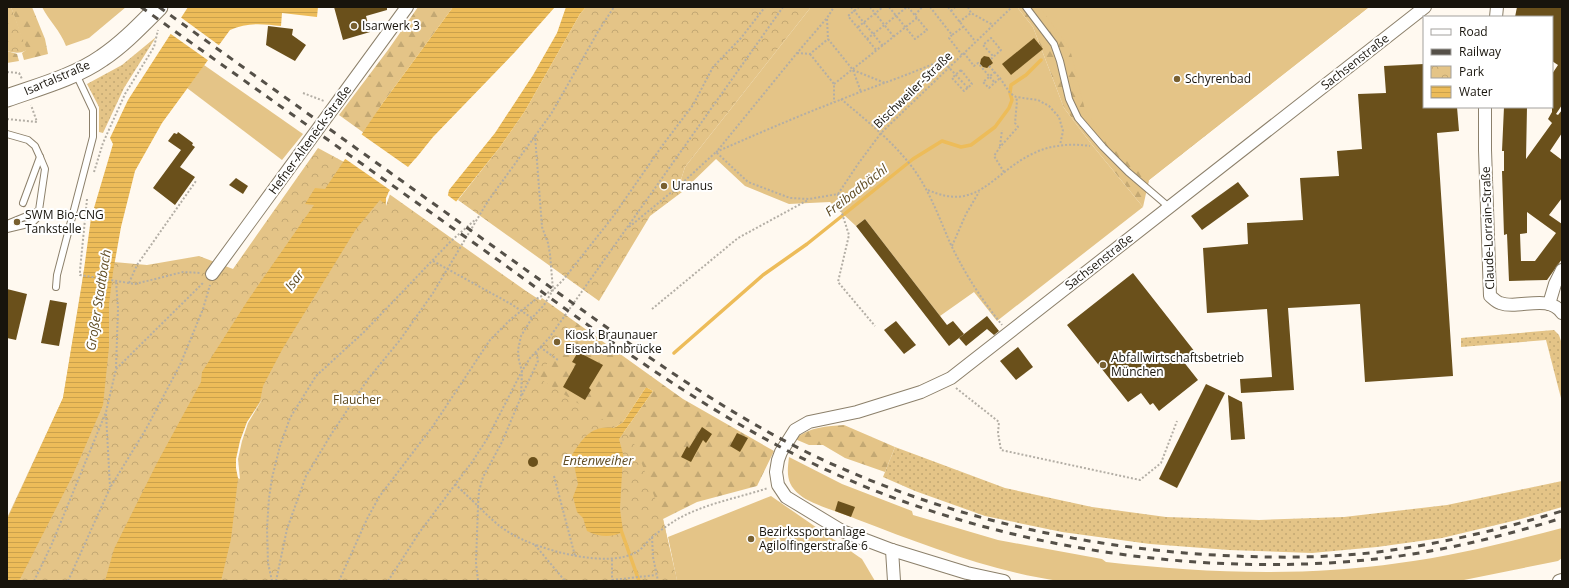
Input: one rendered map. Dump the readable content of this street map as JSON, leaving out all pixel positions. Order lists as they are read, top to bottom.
{
  "streets": {
    "main road": ["Isartalstraße"],
    "street": ["Sachsenstraße", "Hefner-Alteneck-Straße", "Claude-Lorrain-Straße"],
    "path": ["Bischweiler-Straße"]
  },
  "water": [
    "Freibadbächl",
    "Isar",
    "Großer Stadtbach",
    "Entenweiher"
  ],
  "parks": ["Flaucher"],
  "places": [
    "Isarwerk 3",
    "Schyrenbad",
    "Uranus",
    "SWM Bio-CNG Tankstelle",
    "Kiosk Braunauer Eisenbahnbrücke",
    "Abfallwirtschaftsbetrieb München",
    "Bezirkssportanlage Agilolfingerstraße 6"
  ],
  "legend": [
    "Road",
    "Railway",
    "Park",
    "Water"
  ]
}
